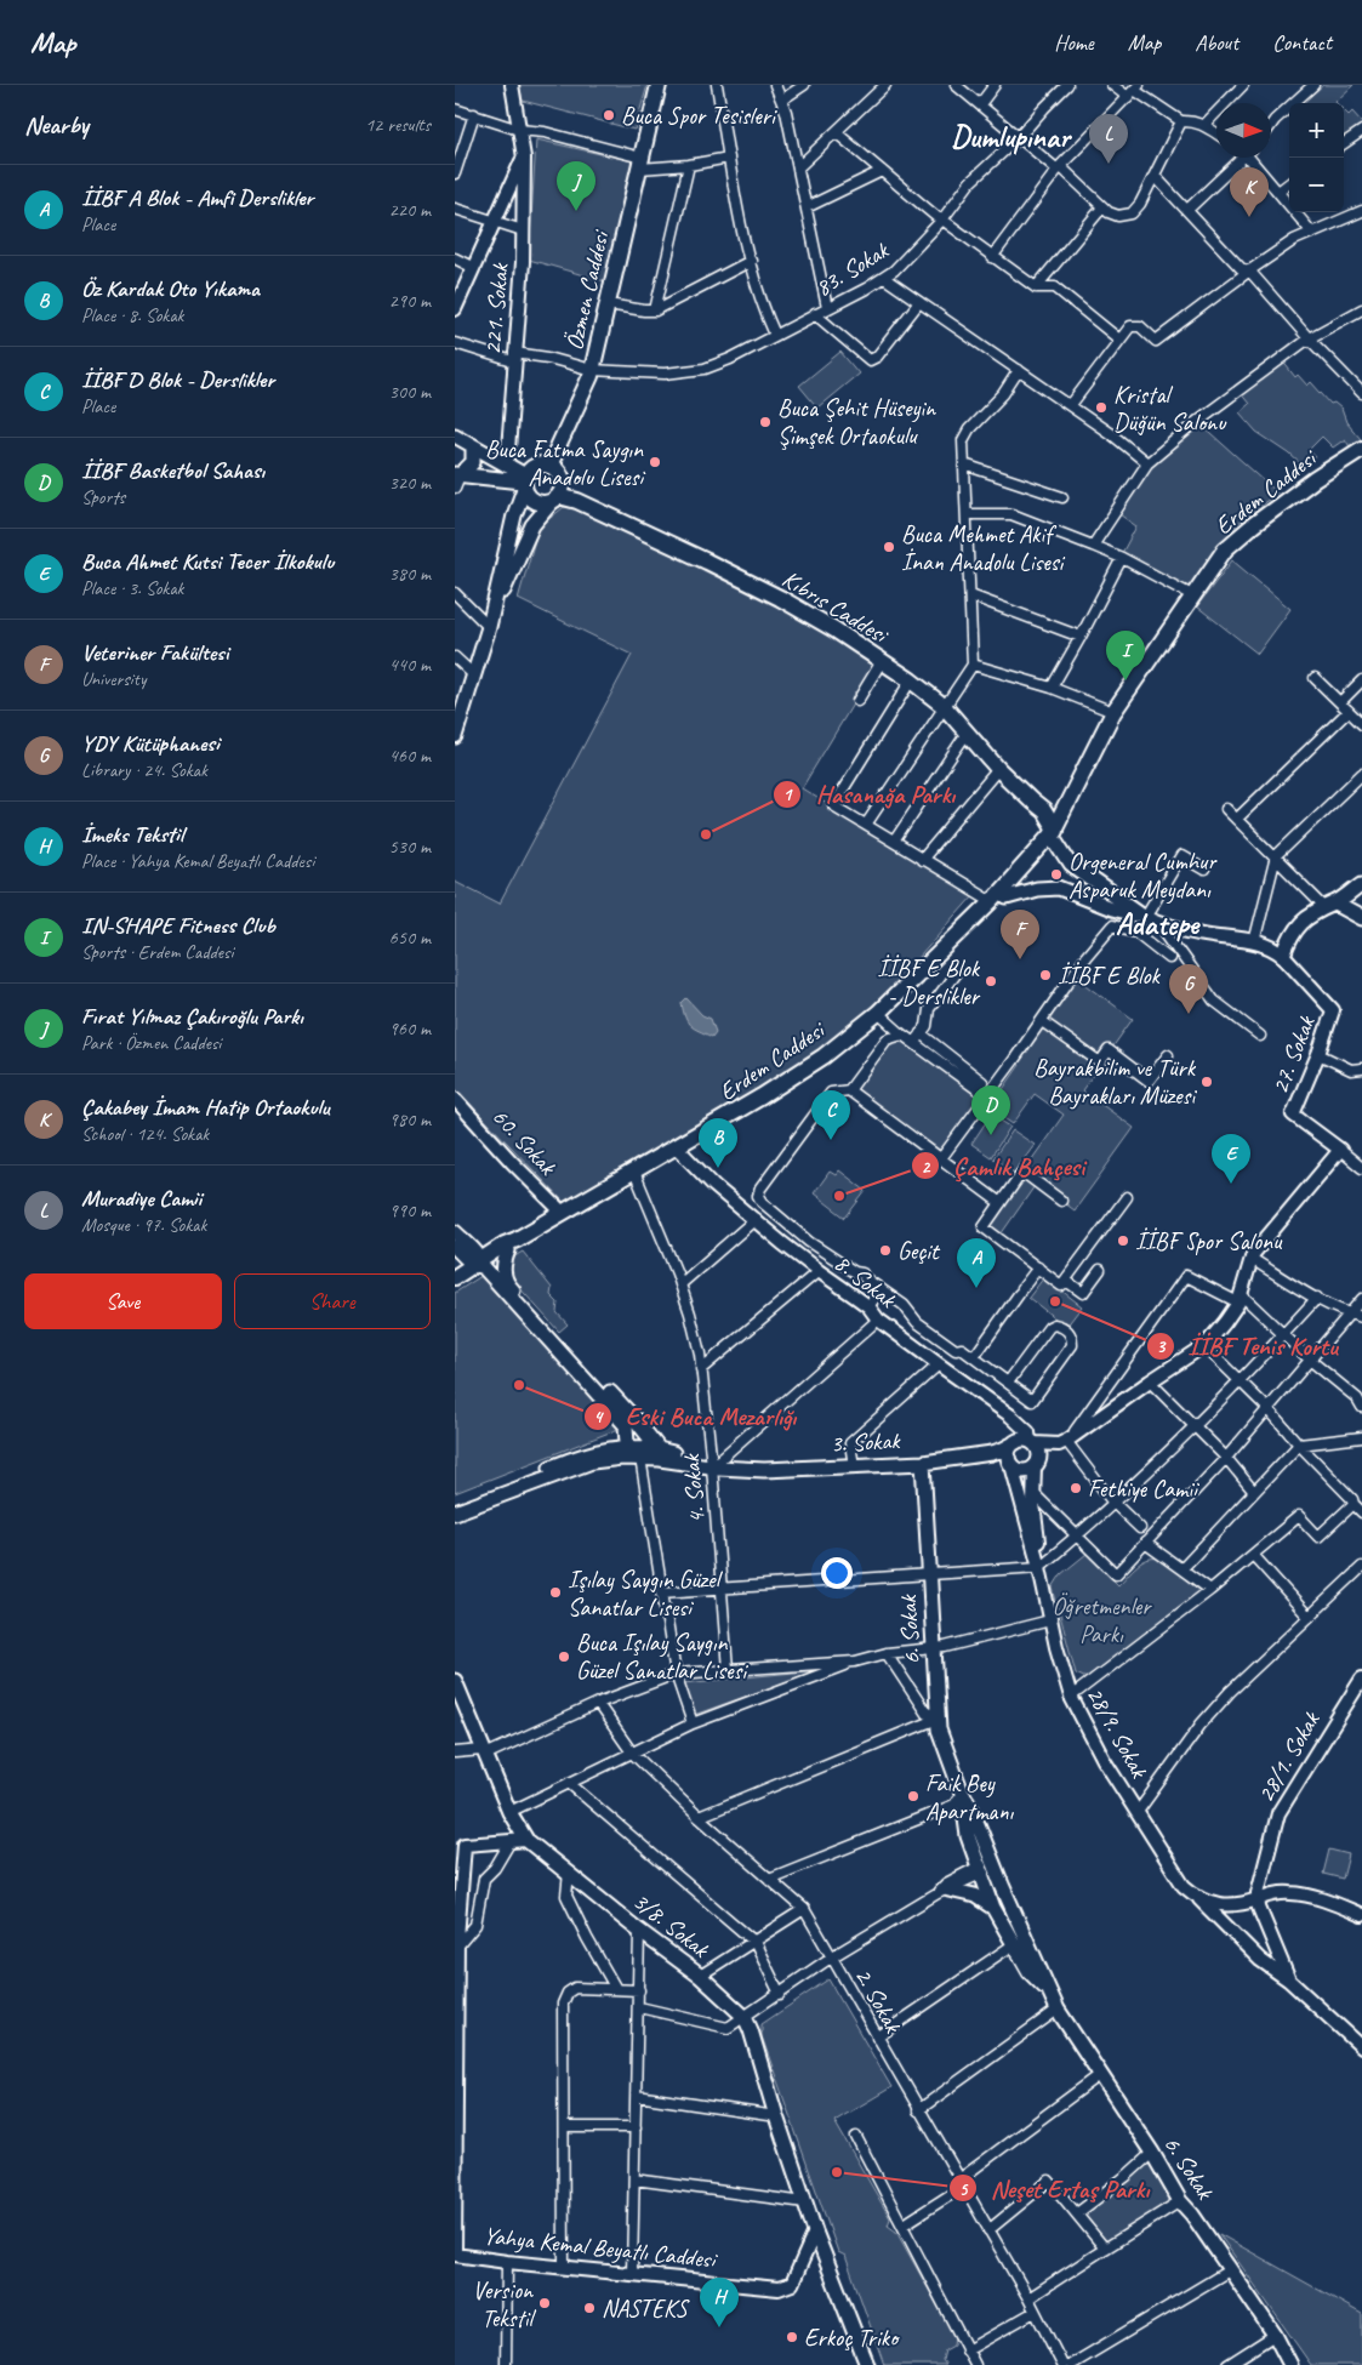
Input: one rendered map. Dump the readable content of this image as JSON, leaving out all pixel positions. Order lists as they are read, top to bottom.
{
  "streets": {
    "main road": [
      "Özmen Caddesi",
      "Erdem Caddesi",
      "Kıbrıs Caddesi",
      "3. Sokak",
      "6. Sokak",
      "3/8. Sokak"
    ],
    "street": [
      "83. Sokak",
      "221. Sokak",
      "27. Sokak",
      "60. Sokak",
      "8. Sokak",
      "4. Sokak",
      "28/9. Sokak",
      "28/1. Sokak",
      "2. Sokak",
      "Yahya Kemal Beyatlı Caddesi"
    ]
  },
  "crossings": [
    ["83. Sokak", "Özmen Caddesi"],
    ["83. Sokak", "221. Sokak"],
    ["Özmen Caddesi", "Kıbrıs Caddesi"],
    ["Erdem Caddesi", "Kıbrıs Caddesi"],
    ["Erdem Caddesi", "60. Sokak"],
    ["Erdem Caddesi", "8. Sokak"],
    ["Erdem Caddesi", "4. Sokak"],
    ["8. Sokak", "3. Sokak"],
    ["3. Sokak", "4. Sokak"],
    ["3. Sokak", "6. Sokak"],
    ["3. Sokak", "28/9. Sokak"],
    ["28/9. Sokak", "28/1. Sokak"],
    ["3/8. Sokak", "Yahya Kemal Beyatlı Caddesi"]
  ],
  "districts": ["Dumlupınar", "Adatepe"],
  "parks": ["Öğretmenler Parkı"],
  "places": [
    "Buca Spor Tesisleri",
    "Kristal Düğün Salonu",
    "Buca Şehit Hüseyin Şimşek Ortaokulu",
    "Buca Fatma Saygın Anadolu Lisesi",
    "Buca Mehmet Akif İnan Anadolu Lisesi",
    "Hasanağa Parkı",
    "Orgeneral Cumhur Asparuk Meydanı",
    "İİBF E Blok",
    "İİBF E Blok - Derslikler",
    "Bayrakbilim ve Türk Bayrakları Müzesi",
    "Çamlık Bahçesi",
    "İİBF Spor Salonu",
    "Geçit",
    "İİBF Tenis Kortu",
    "Eski Buca Mezarlığı",
    "Fethiye Camii",
    "Işılay Saygın Güzel Sanatlar Lisesi",
    "Buca Işılay Saygın Güzel Sanatlar Lisesi",
    "Faik Bey Apartmanı",
    "Neşet Ertaş Parkı",
    "Version Tekstil",
    "NASTEKS",
    "Erkoç Triko"
  ],
  "north": "right",
  "page": {
    "header": "Map",
    "nav": [
      "Home",
      "Map",
      "About",
      "Contact"
    ],
    "heading": ["Nearby", "12 results"],
    "map_buttons": ["+", "−"],
    "pins": [
      "L",
      "J",
      "K",
      "I",
      "F",
      "G",
      "D",
      "C",
      "B",
      "E",
      "A",
      "H"
    ],
    "list": [
      {
        "mark": "A",
        "name": "İİBF A Blok - Amfi Derslikler",
        "note": "Place",
        "value": "220 m"
      },
      {
        "mark": "B",
        "name": "Öz Kardak Oto Yıkama",
        "note": "Place · 8. Sokak",
        "value": "290 m"
      },
      {
        "mark": "C",
        "name": "İİBF D Blok - Derslikler",
        "note": "Place",
        "value": "300 m"
      },
      {
        "mark": "D",
        "name": "İİBF Basketbol Sahası",
        "note": "Sports",
        "value": "320 m"
      },
      {
        "mark": "E",
        "name": "Buca Ahmet Kutsi Tecer İlkokulu",
        "note": "Place · 3. Sokak",
        "value": "380 m"
      },
      {
        "mark": "F",
        "name": "Veteriner Fakültesi",
        "note": "University",
        "value": "440 m"
      },
      {
        "mark": "G",
        "name": "YDY Kütüphanesi",
        "note": "Library · 24. Sokak",
        "value": "460 m"
      },
      {
        "mark": "H",
        "name": "İmeks Tekstil",
        "note": "Place · Yahya Kemal Beyatlı Caddesi",
        "value": "530 m"
      },
      {
        "mark": "I",
        "name": "IN-SHAPE Fitness Club",
        "note": "Sports · Erdem Caddesi",
        "value": "650 m"
      },
      {
        "mark": "J",
        "name": "Fırat Yılmaz Çakıroğlu Parkı",
        "note": "Park · Özmen Caddesi",
        "value": "960 m"
      },
      {
        "mark": "K",
        "name": "Çakabey İmam Hatip Ortaokulu",
        "note": "School · 124. Sokak",
        "value": "980 m"
      },
      {
        "mark": "L",
        "name": "Muradiye Camii",
        "note": "Mosque · 97. Sokak",
        "value": "990 m"
      }
    ],
    "buttons": ["Save", "Share"]
  }
}
